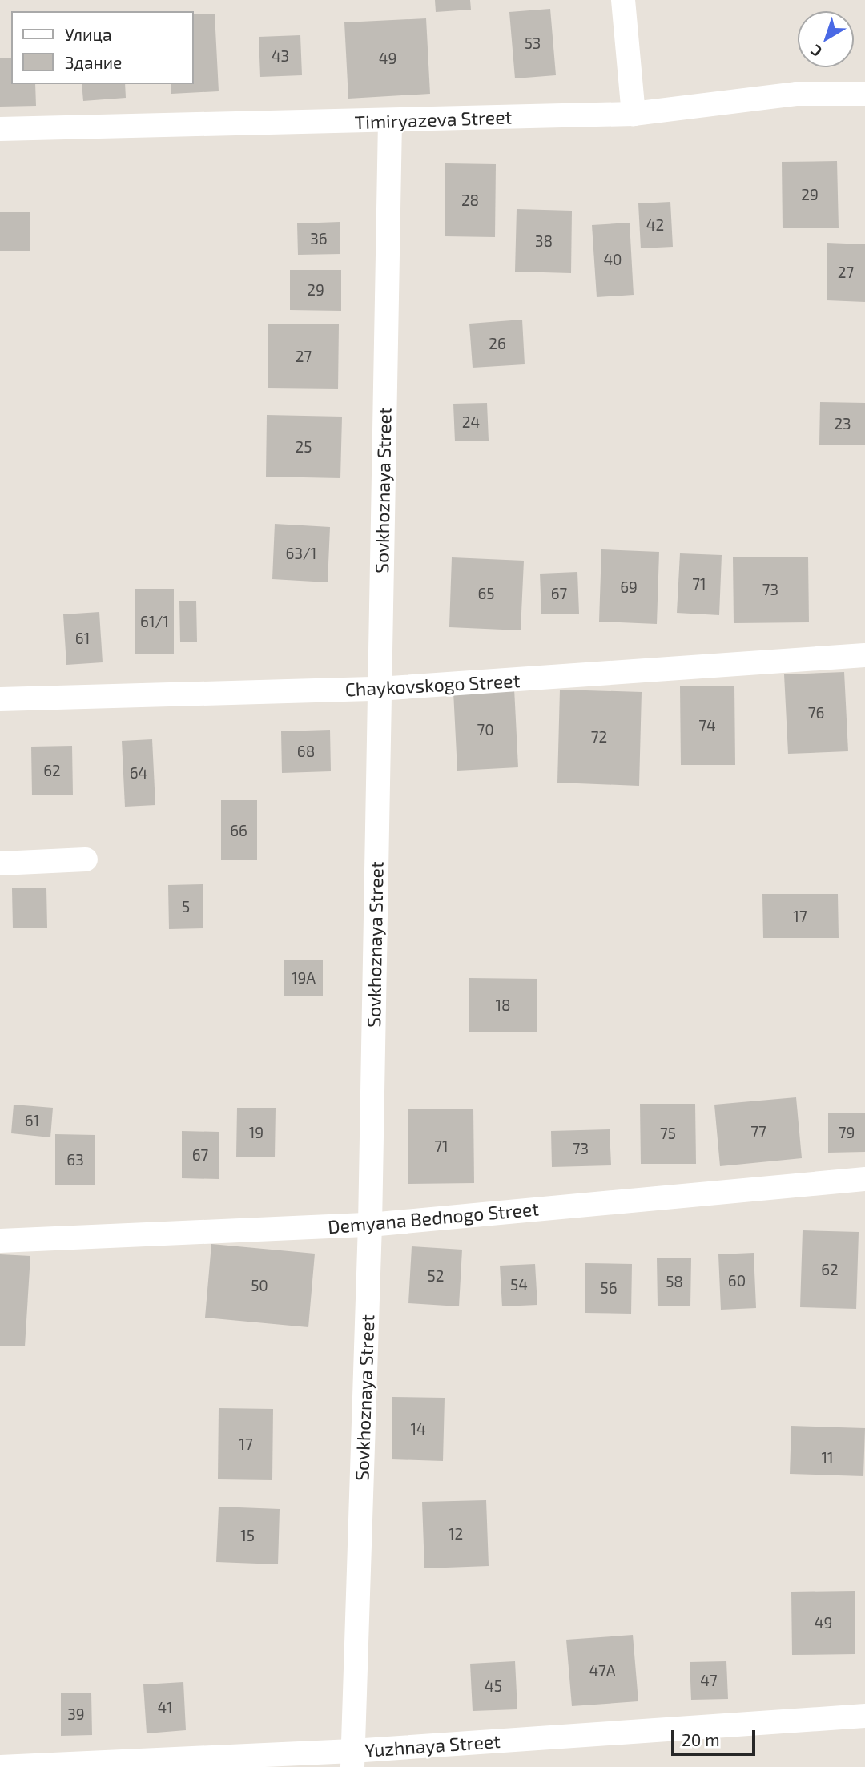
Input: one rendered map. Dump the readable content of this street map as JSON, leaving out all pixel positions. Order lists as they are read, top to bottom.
{
  "streets": {
    "street": [
      "Timiryazeva Street",
      "Sovkhoznaya Street",
      "Chaykovskogo Street",
      "Demyana Bednogo Street",
      "Yuzhnaya Street"
    ]
  },
  "crossings": [
    ["Timiryazeva Street", "Sovkhoznaya Street"],
    ["Sovkhoznaya Street", "Chaykovskogo Street"],
    ["Sovkhoznaya Street", "Demyana Bednogo Street"],
    ["Sovkhoznaya Street", "Yuzhnaya Street"]
  ],
  "house_numbers": [
    "53",
    "43",
    "49",
    "29",
    "28",
    "42",
    "36",
    "38",
    "40",
    "27",
    "29",
    "26",
    "27",
    "24",
    "23",
    "25",
    "63/1",
    "71",
    "69",
    "73",
    "65",
    "67",
    "61/1",
    "61",
    "76",
    "74",
    "70",
    "72",
    "68",
    "62",
    "64",
    "66",
    "5",
    "17",
    "19А",
    "18",
    "61",
    "77",
    "19",
    "79",
    "75",
    "71",
    "73",
    "67",
    "63",
    "62",
    "52",
    "60",
    "58",
    "54",
    "50",
    "56",
    "14",
    "17",
    "11",
    "12",
    "15",
    "49",
    "47А",
    "47",
    "45",
    "41",
    "39"
  ],
  "legend": ["Улица", "Здание"],
  "scale_bar": "20 m",
  "north": "bottom left"
}
